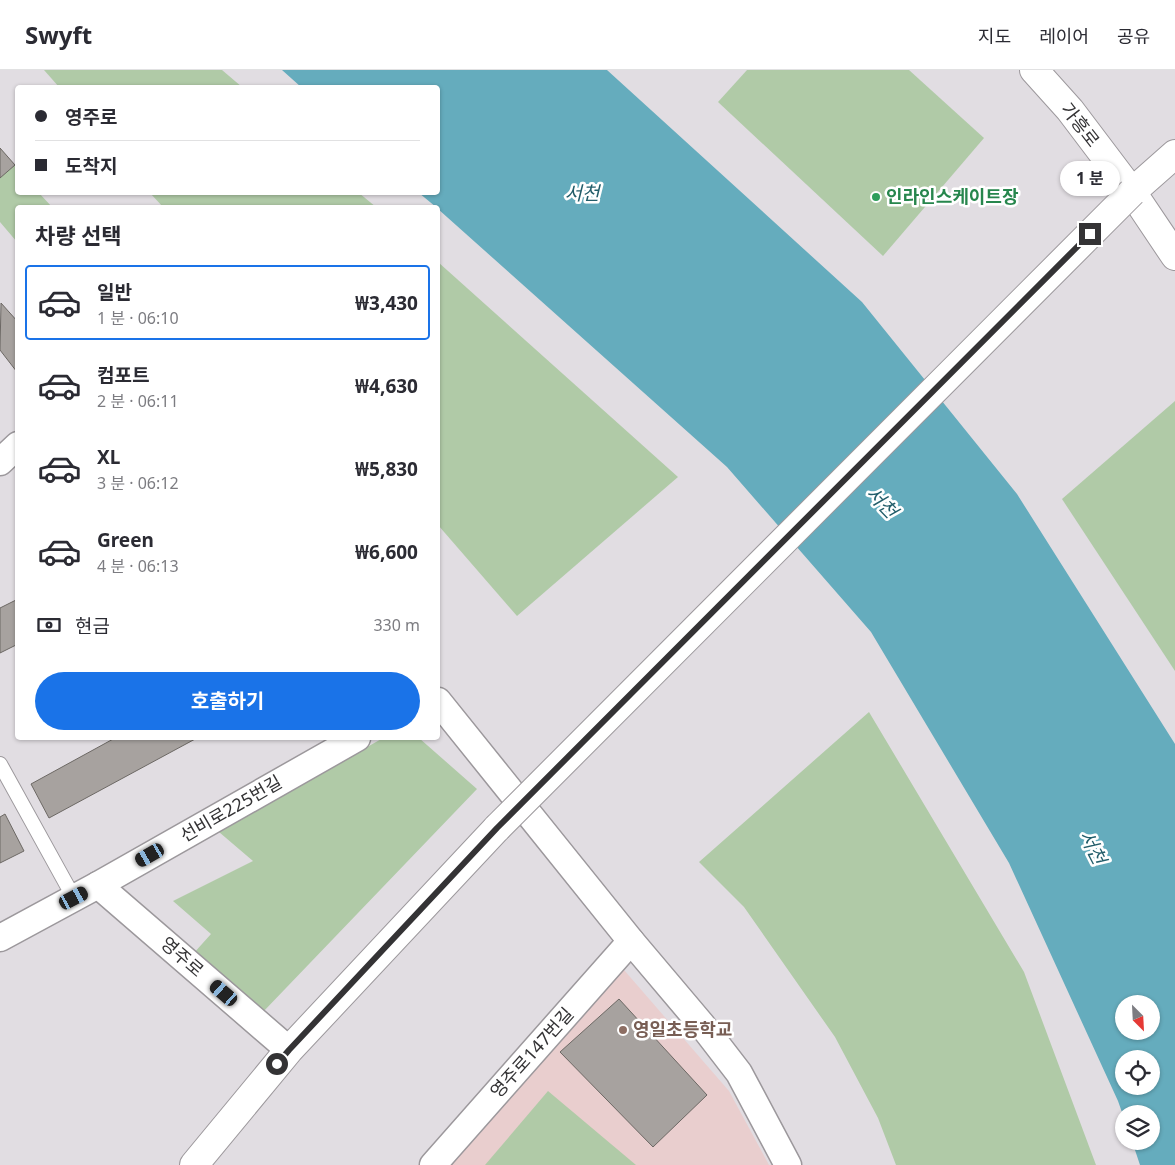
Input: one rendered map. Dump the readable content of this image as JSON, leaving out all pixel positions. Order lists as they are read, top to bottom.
{
  "streets": {
    "main road": ["가흥로"],
    "street": ["선비로225번길", "영주로", "영주로147번길"]
  },
  "crossings": [
    ["선비로225번길", "영주로"]
  ],
  "water": ["서천"],
  "places": ["인라인스케이트장", "영일초등학교"],
  "north": "bottom right",
  "page": {
    "header": "Swyft",
    "nav": ["지도", "레이어", "공유"],
    "banner": ["영주로", "도착지"],
    "bubble": "1 분",
    "heading": "차량 선택",
    "list": [
      {
        "name": "일반",
        "note": "1 분 · 06:10",
        "value": "₩3,430"
      },
      {
        "name": "컴포트",
        "note": "2 분 · 06:11",
        "value": "₩4,630"
      },
      {
        "name": "XL",
        "note": "3 분 · 06:12",
        "value": "₩5,830"
      },
      {
        "name": "Green",
        "note": "4 분 · 06:13",
        "value": "₩6,600"
      }
    ],
    "pay": ["현금", "330 m"],
    "buttons": "호출하기"
  }
}
